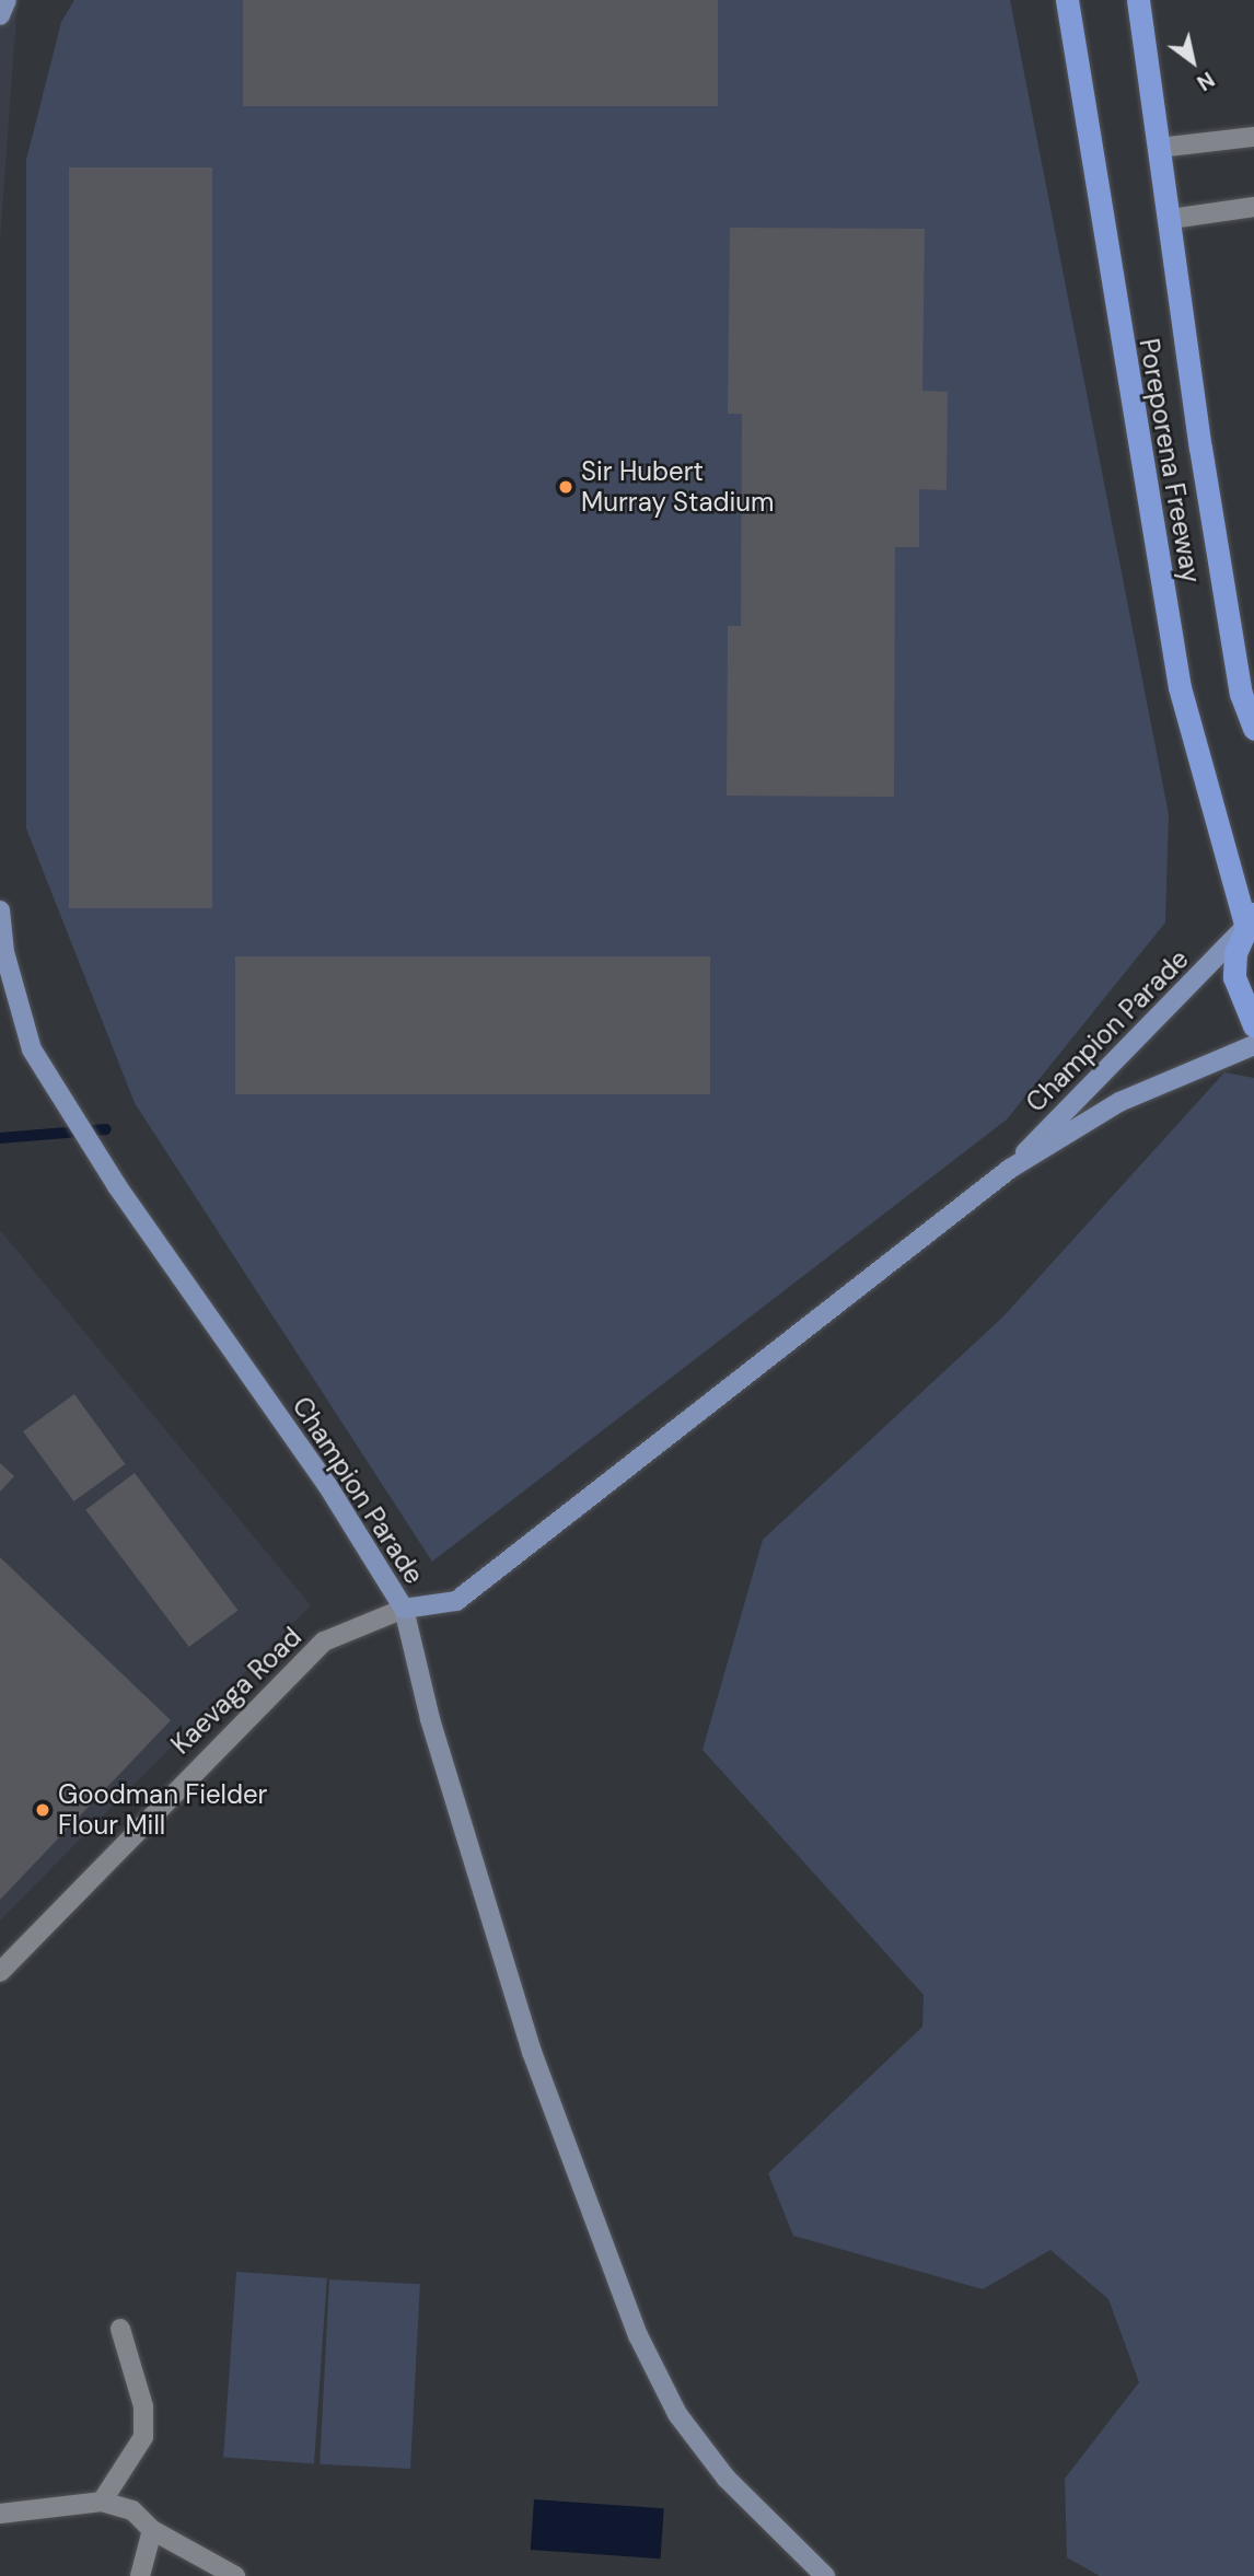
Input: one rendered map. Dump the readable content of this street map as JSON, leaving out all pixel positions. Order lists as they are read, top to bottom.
{
  "streets": {
    "highway": ["Poreporena Freeway"],
    "main road": ["Champion Parade"],
    "street": ["Kaevaga Road"]
  },
  "crossings": [
    ["Poreporena Freeway", "Champion Parade"],
    ["Champion Parade", "Kaevaga Road"]
  ],
  "places": ["Sir Hubert Murray Stadium", "Goodman Fielder Flour Mill"],
  "north": "bottom right"
}
